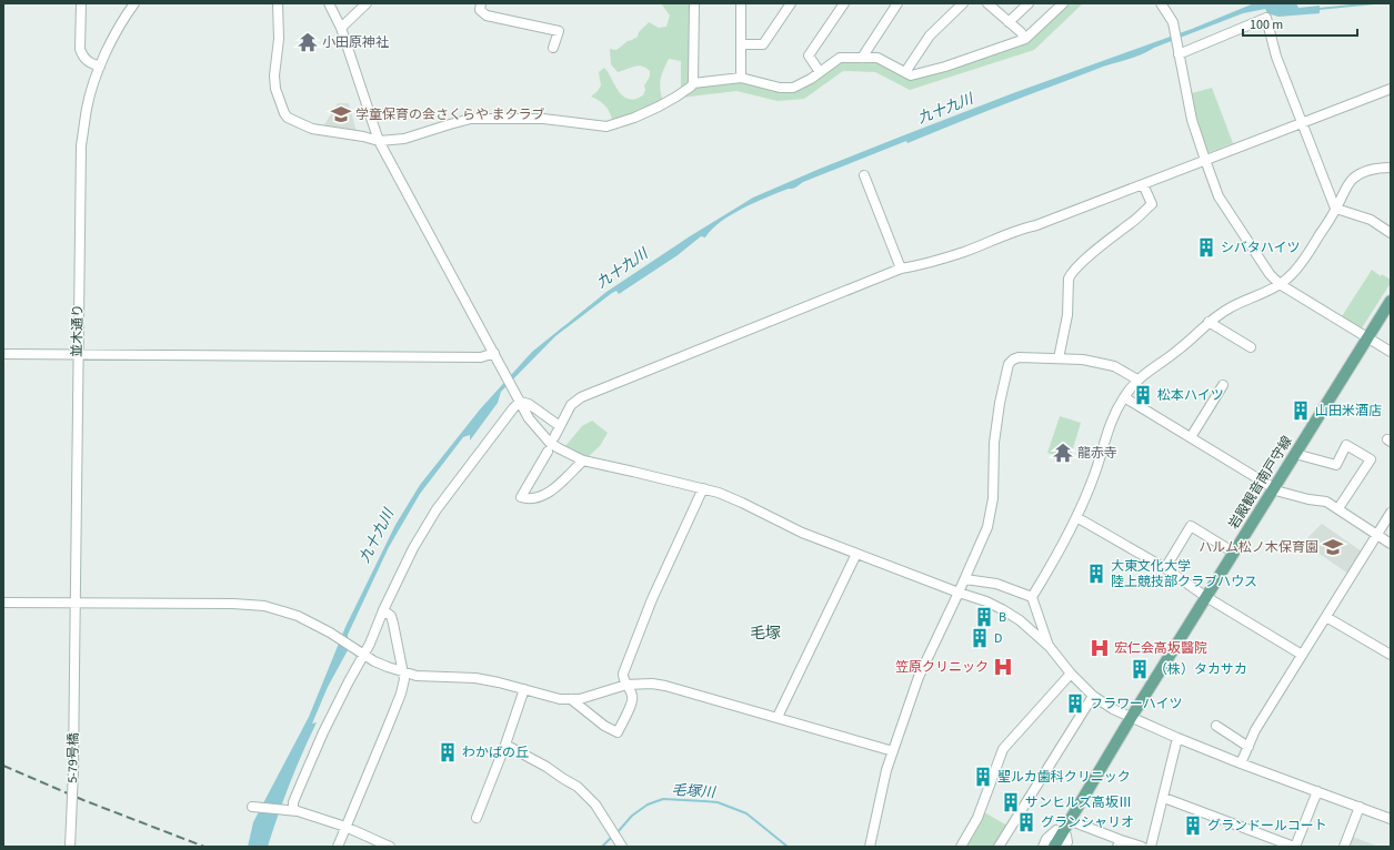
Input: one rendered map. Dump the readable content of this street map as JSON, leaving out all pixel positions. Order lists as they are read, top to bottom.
{
  "streets": {
    "main road": ["岩殿観音南戸守線"],
    "street": ["並木通り", "5-79号橋"]
  },
  "crossings": [
    ["並木通り", "5-79号橋"]
  ],
  "districts": ["毛塚"],
  "water": ["九十九川", "毛塚川"],
  "places": {
    "temple": ["小田原神社", "龍赤寺"],
    "school or university": ["学童保育の会さくらや まクラブ", "ハルム松ノ木保育園"],
    "building": [
      "シバタハイツ",
      "松本ハイツ",
      "山田米酒店",
      "大東文化大学 陸上競技部クラブハウス",
      "B",
      "D",
      "（株）タカサカ",
      "フラワーハイツ",
      "わかばの丘",
      "聖ルカ歯科クリニック",
      "サンヒルズ高坂Ⅲ",
      "グランシャリオ",
      "グランドールコート"
    ],
    "hospital": ["宏仁会高坂醫院", "笠原クリニック"]
  },
  "scale_bar": "100 m"
}
